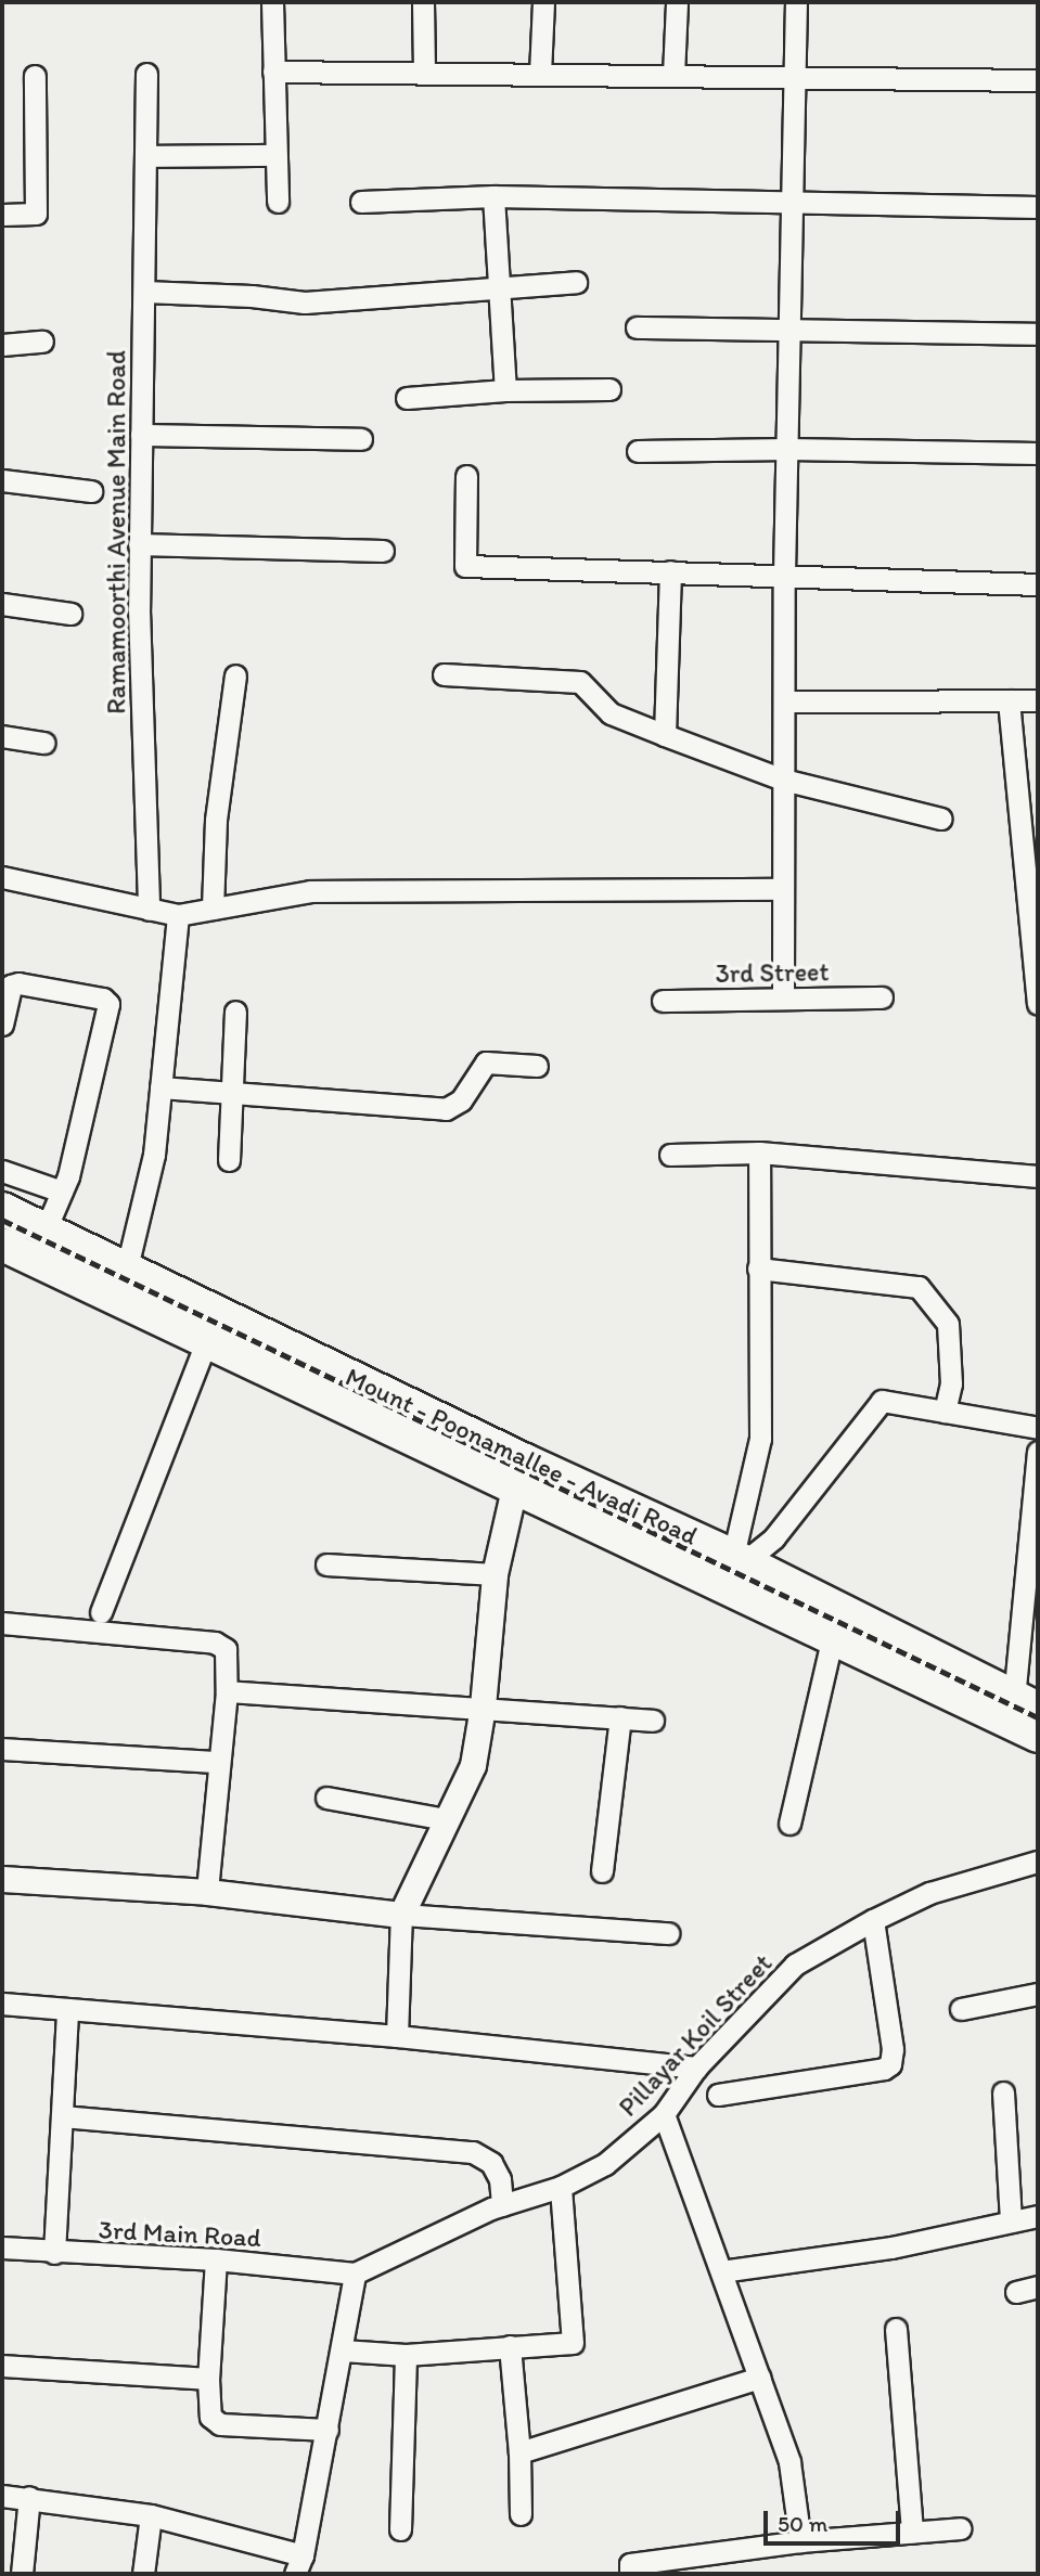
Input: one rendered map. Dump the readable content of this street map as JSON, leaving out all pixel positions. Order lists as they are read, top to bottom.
{
  "streets": {
    "main road": ["Mount - Poonamallee - Avadi Road"],
    "street": [
      "Ramamoorthi Avenue Main Road",
      "3rd Street",
      "Pillayar Koil Street",
      "3rd Main Road"
    ]
  },
  "crossings": [
    ["Pillayar Koil Street", "3rd Main Road"]
  ],
  "scale_bar": "50 m"
}
